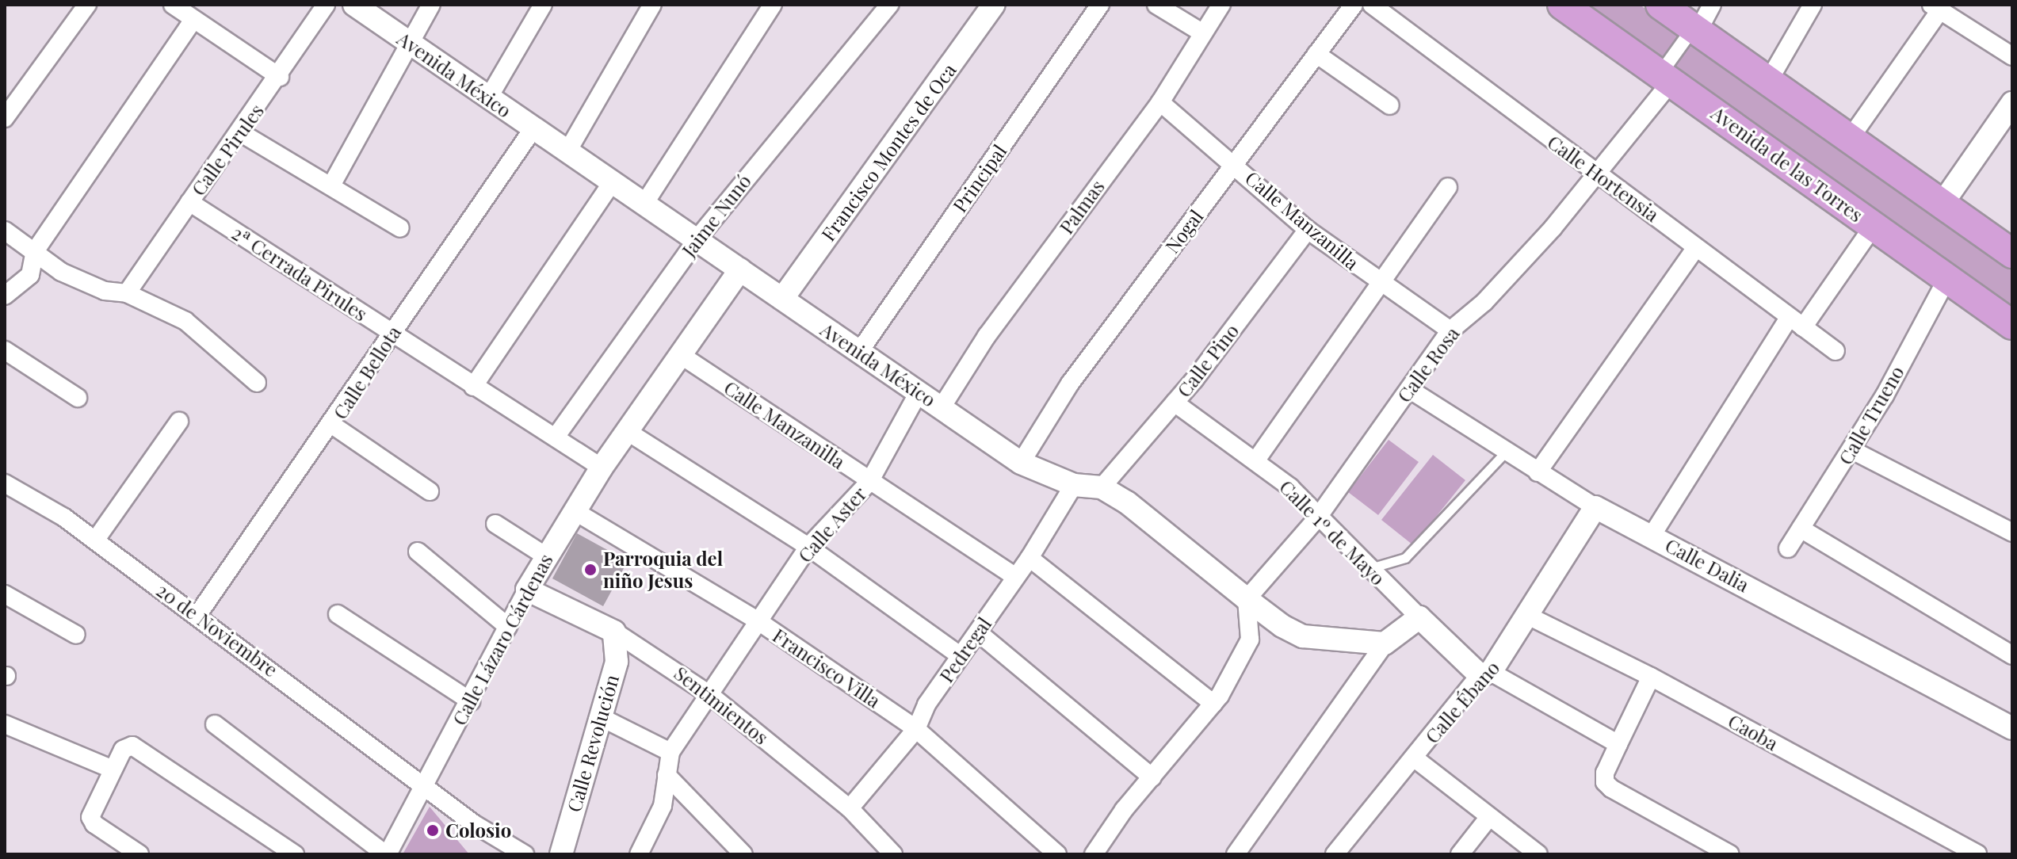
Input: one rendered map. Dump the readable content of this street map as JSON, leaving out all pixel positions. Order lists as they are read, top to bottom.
{
  "streets": {
    "main road": ["Avenida de las Torres"],
    "street": [
      "Avenida México",
      "Calle Pirules",
      "Francisco Montes de Oca",
      "Principal",
      "Calle Hortensia",
      "Palmas",
      "Jaime Nunó",
      "Calle Manzanilla",
      "Nogal",
      "2ª Cerrada Pirules",
      "Calle Pino",
      "Calle Rosa",
      "Calle Bellota",
      "Calle Trueno",
      "Calle Aster",
      "Calle 1º de Mayo",
      "Calle Dalia",
      "20 de Noviembre",
      "Calle Lázaro Cárdenas",
      "Pedregal",
      "Francisco Villa",
      "Calle Ébano",
      "Sentimientos",
      "Caoba",
      "Calle Revolución"
    ]
  },
  "crossings": [
    ["Avenida México", "Francisco Montes de Oca"],
    ["Avenida México", "Principal"],
    ["Avenida México", "Palmas"],
    ["Avenida México", "Jaime Nunó"],
    ["Avenida México", "Nogal"],
    ["Avenida México", "Calle Pino"],
    ["Avenida México", "Calle Rosa"],
    ["Avenida México", "Calle Bellota"],
    ["Avenida México", "Calle Aster"],
    ["Avenida México", "Calle Lázaro Cárdenas"],
    ["Avenida México", "Pedregal"],
    ["Calle Pirules", "2ª Cerrada Pirules"],
    ["Avenida de las Torres", "Calle Rosa"],
    ["Avenida de las Torres", "Calle Trueno"],
    ["Calle Hortensia", "Calle Rosa"],
    ["Palmas", "Calle Manzanilla"],
    ["Jaime Nunó", "2ª Cerrada Pirules"],
    ["Calle Manzanilla", "Nogal"],
    ["Calle Manzanilla", "Calle Pino"],
    ["Calle Manzanilla", "Calle Rosa"],
    ["Calle Manzanilla", "Calle Aster"],
    ["Calle Manzanilla", "Calle Lázaro Cárdenas"],
    ["Calle Manzanilla", "Pedregal"],
    ["2ª Cerrada Pirules", "Calle Bellota"],
    ["2ª Cerrada Pirules", "Calle Lázaro Cárdenas"],
    ["Calle Pino", "Calle 1º de Mayo"],
    ["Calle Rosa", "Calle 1º de Mayo"],
    ["Calle Rosa", "Calle Dalia"],
    ["Calle Bellota", "20 de Noviembre"],
    ["Calle Aster", "Francisco Villa"],
    ["Calle Aster", "Sentimientos"],
    ["Calle 1º de Mayo", "Calle Ébano"],
    ["Calle Dalia", "Calle Ébano"],
    ["20 de Noviembre", "Calle Lázaro Cárdenas"],
    ["Calle Lázaro Cárdenas", "Francisco Villa"],
    ["Calle Lázaro Cárdenas", "Sentimientos"],
    ["Pedregal", "Francisco Villa"],
    ["Pedregal", "Sentimientos"],
    ["Calle Ébano", "Caoba"],
    ["Sentimientos", "Calle Revolución"]
  ],
  "places": ["Parroquia del niño Jesus", "Colosio"]
}
